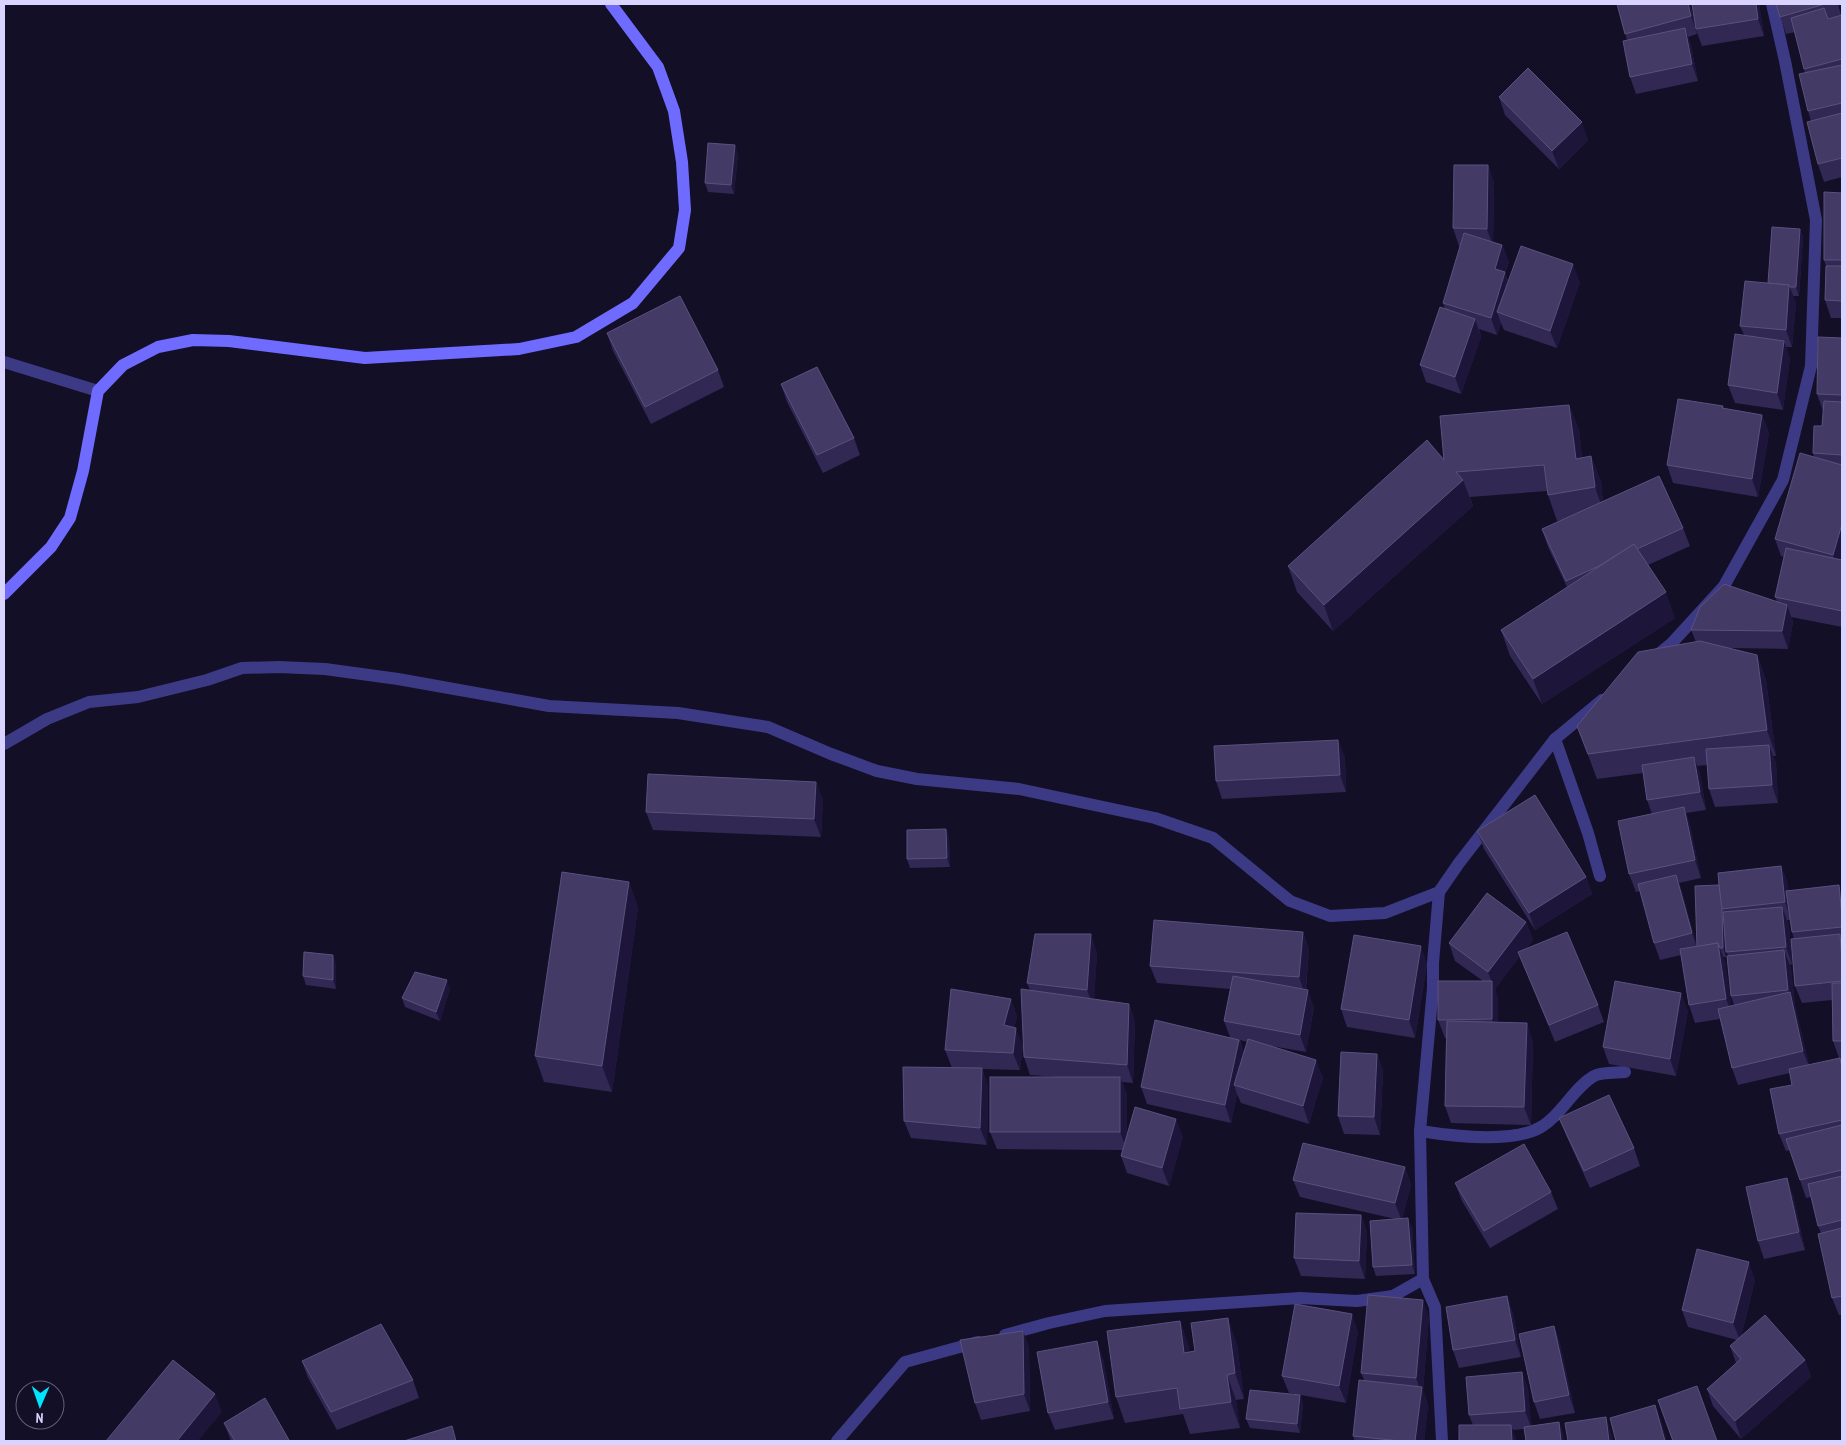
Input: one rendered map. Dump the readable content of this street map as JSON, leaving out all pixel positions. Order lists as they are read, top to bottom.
{
  "north": "bottom"
}
